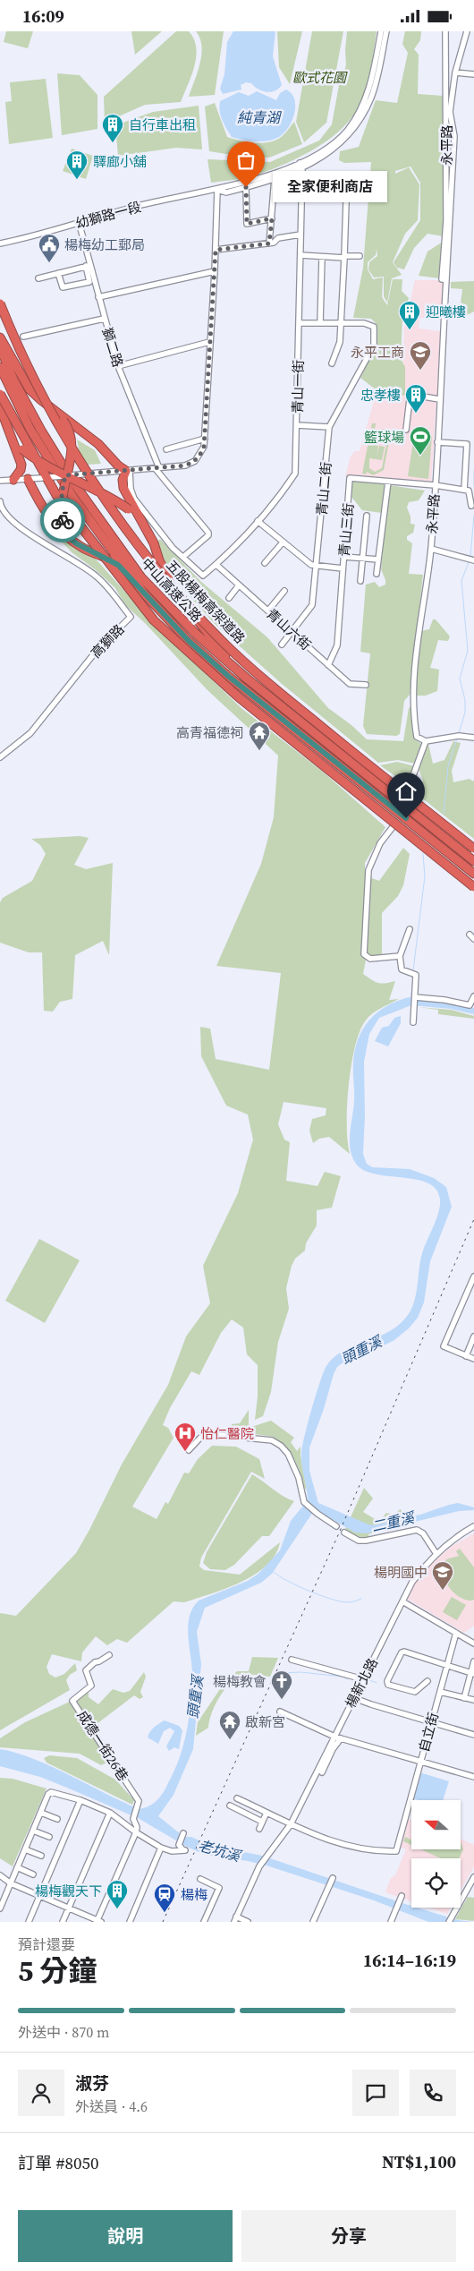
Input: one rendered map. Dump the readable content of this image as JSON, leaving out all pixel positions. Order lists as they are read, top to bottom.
{
  "streets": {
    "highway": ["中山高速公路", "五股楊梅高架道路"],
    "street": [
      "永平路",
      "幼獅路一段",
      "獅二路",
      "青山一街",
      "青山二街",
      "青山三街",
      "青山六街",
      "高獅路",
      "楊新北路",
      "自立街",
      "成德一街26巷"
    ]
  },
  "crossings": [
    ["永平路", "青山三街"],
    ["幼獅路一段", "獅二路"],
    ["幼獅路一段", "青山一街"],
    ["獅二路", "青山一街"],
    ["青山一街", "青山六街"],
    ["青山二街", "青山六街"],
    ["青山三街", "青山六街"],
    ["楊新北路", "自立街"]
  ],
  "water": [
    "純青湖",
    "頭重溪",
    "二重溪",
    "老坑溪"
  ],
  "parks": ["歐式花園"],
  "places": {
    "building": [
      "自行車出租",
      "驛廊小舖",
      "迎曦樓",
      "忠孝樓",
      "楊梅觀天下"
    ],
    "other": ["全家便利商店"],
    "public building": ["楊梅幼工郵局"],
    "school or university": ["永平工商", "楊明國中"],
    "sports": ["籃球場"],
    "temple": ["高青福德祠", "啟新宮"],
    "hospital": ["怡仁醫院"],
    "church": ["楊梅教會"],
    "station": ["楊梅"]
  },
  "north": "left",
  "page": {
    "status": "16:09",
    "bubble": "全家便利商店",
    "heading": ["5 分鐘", "預計還要", "16:14–16:19"],
    "panel": [
      "淑芬",
      "外送員 · 4.6",
      "訂單 #8050",
      "NT$1,100"
    ],
    "bar": "外送中 · 870 m",
    "buttons": ["說明", "分享"]
  }
}
